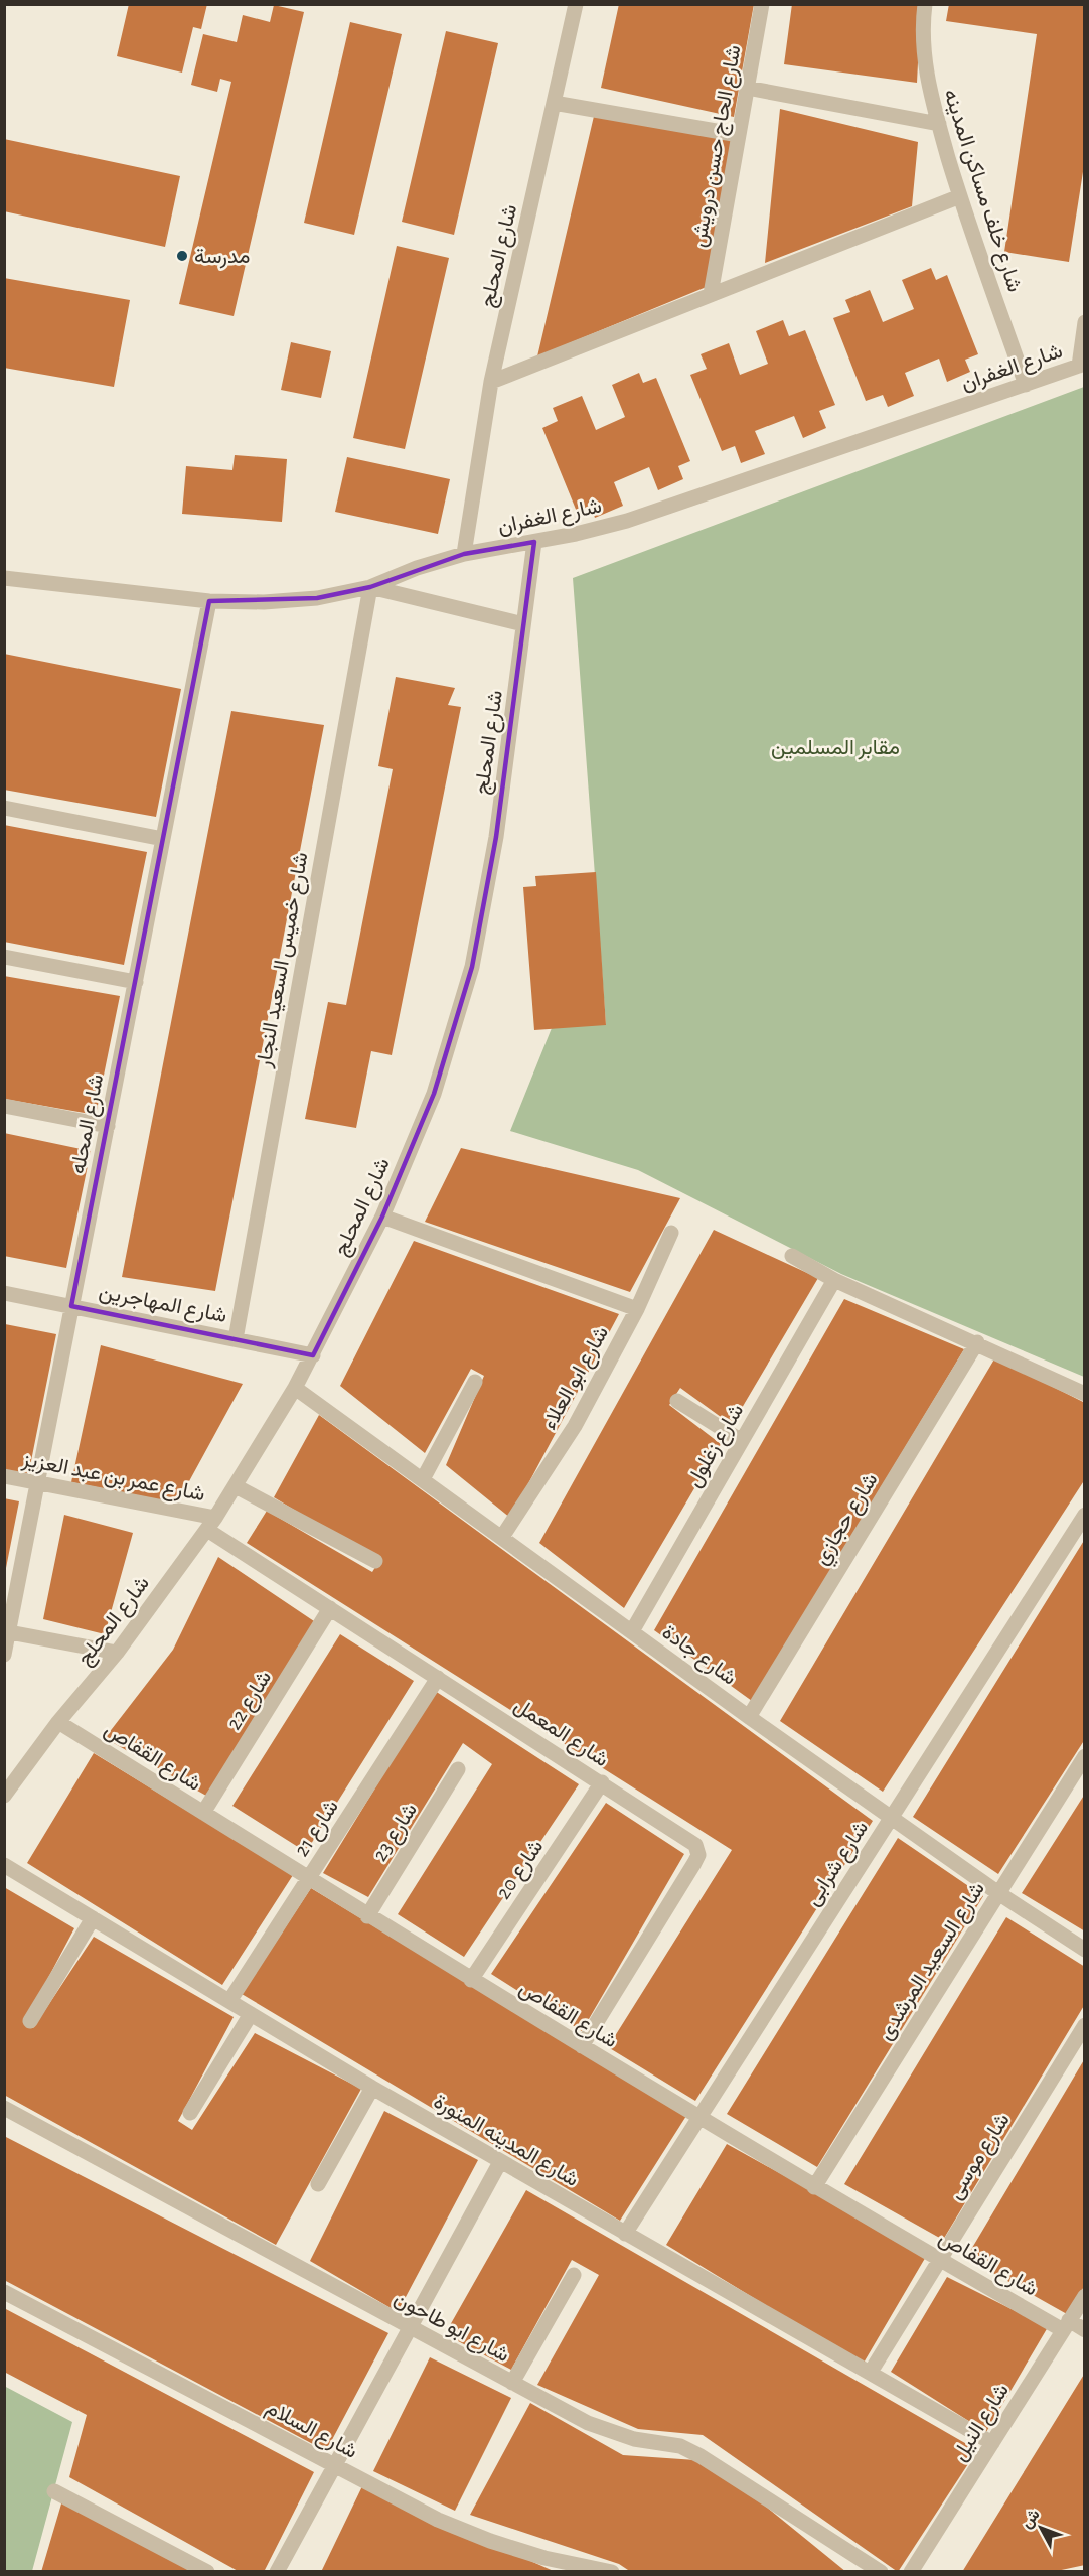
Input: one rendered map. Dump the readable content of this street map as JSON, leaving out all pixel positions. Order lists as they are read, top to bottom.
{
  "streets": {
    "street": [
      "شارع الحاج حسن درويش",
      "شارع خلف مساكن المدينه",
      "شارع المحلج",
      "شارع الغفران",
      "شارع خميس السعيد النجار",
      "شارع المحله",
      "شارع المهاجرين",
      "شارع ابو العلاء",
      "شارع زغلول",
      "شارع عمر بن عبد العزيز",
      "شارع حجازي",
      "شارع جادة",
      "شارع 22",
      "شارع المعمل",
      "شارع القفاص",
      "شارع 21",
      "شارع 23",
      "شارع شرابى",
      "شارع 20",
      "شارع السعيد المرشدى",
      "شارع المدينه المنورة",
      "شارع موسى",
      "شارع ابو طاحون",
      "شارع النيل",
      "شارع السلام"
    ]
  },
  "crossings": [
    ["شارع خلف مساكن المدينه", "شارع الغفران"],
    ["شارع المحلج", "شارع الغفران"],
    ["شارع المحلج", "شارع المهاجرين"],
    ["شارع المحلج", "شارع عمر بن عبد العزيز"],
    ["شارع المحلج", "شارع جادة"],
    ["شارع المحلج", "شارع المعمل"],
    ["شارع المحلج", "شارع القفاص"],
    ["شارع الغفران", "شارع خميس السعيد النجار"],
    ["شارع الغفران", "شارع المحله"],
    ["شارع خميس السعيد النجار", "شارع المهاجرين"],
    ["شارع المحله", "شارع المهاجرين"],
    ["شارع المحله", "شارع عمر بن عبد العزيز"],
    ["شارع ابو العلاء", "شارع جادة"],
    ["شارع زغلول", "شارع جادة"],
    ["شارع عمر بن عبد العزيز", "شارع المعمل"],
    ["شارع حجازي", "شارع جادة"],
    ["شارع جادة", "شارع شرابى"],
    ["شارع جادة", "شارع السعيد المرشدى"],
    ["شارع 22", "شارع المعمل"],
    ["شارع 22", "شارع القفاص"],
    ["شارع المعمل", "شارع القفاص"],
    ["شارع المعمل", "شارع 21"],
    ["شارع المعمل", "شارع 20"],
    ["شارع القفاص", "شارع 21"],
    ["شارع القفاص", "شارع 23"],
    ["شارع القفاص", "شارع شرابى"],
    ["شارع القفاص", "شارع 20"],
    ["شارع القفاص", "شارع السعيد المرشدى"],
    ["شارع القفاص", "شارع موسى"],
    ["شارع القفاص", "شارع النيل"],
    ["شارع 21", "شارع المدينه المنورة"],
    ["شارع شرابى", "شارع المدينه المنورة"],
    ["شارع المدينه المنورة", "شارع موسى"],
    ["شارع المدينه المنورة", "شارع النيل"]
  ],
  "parks": ["مقابر المسلمين"],
  "places": ["مدرسة"],
  "north": "top left"
}
